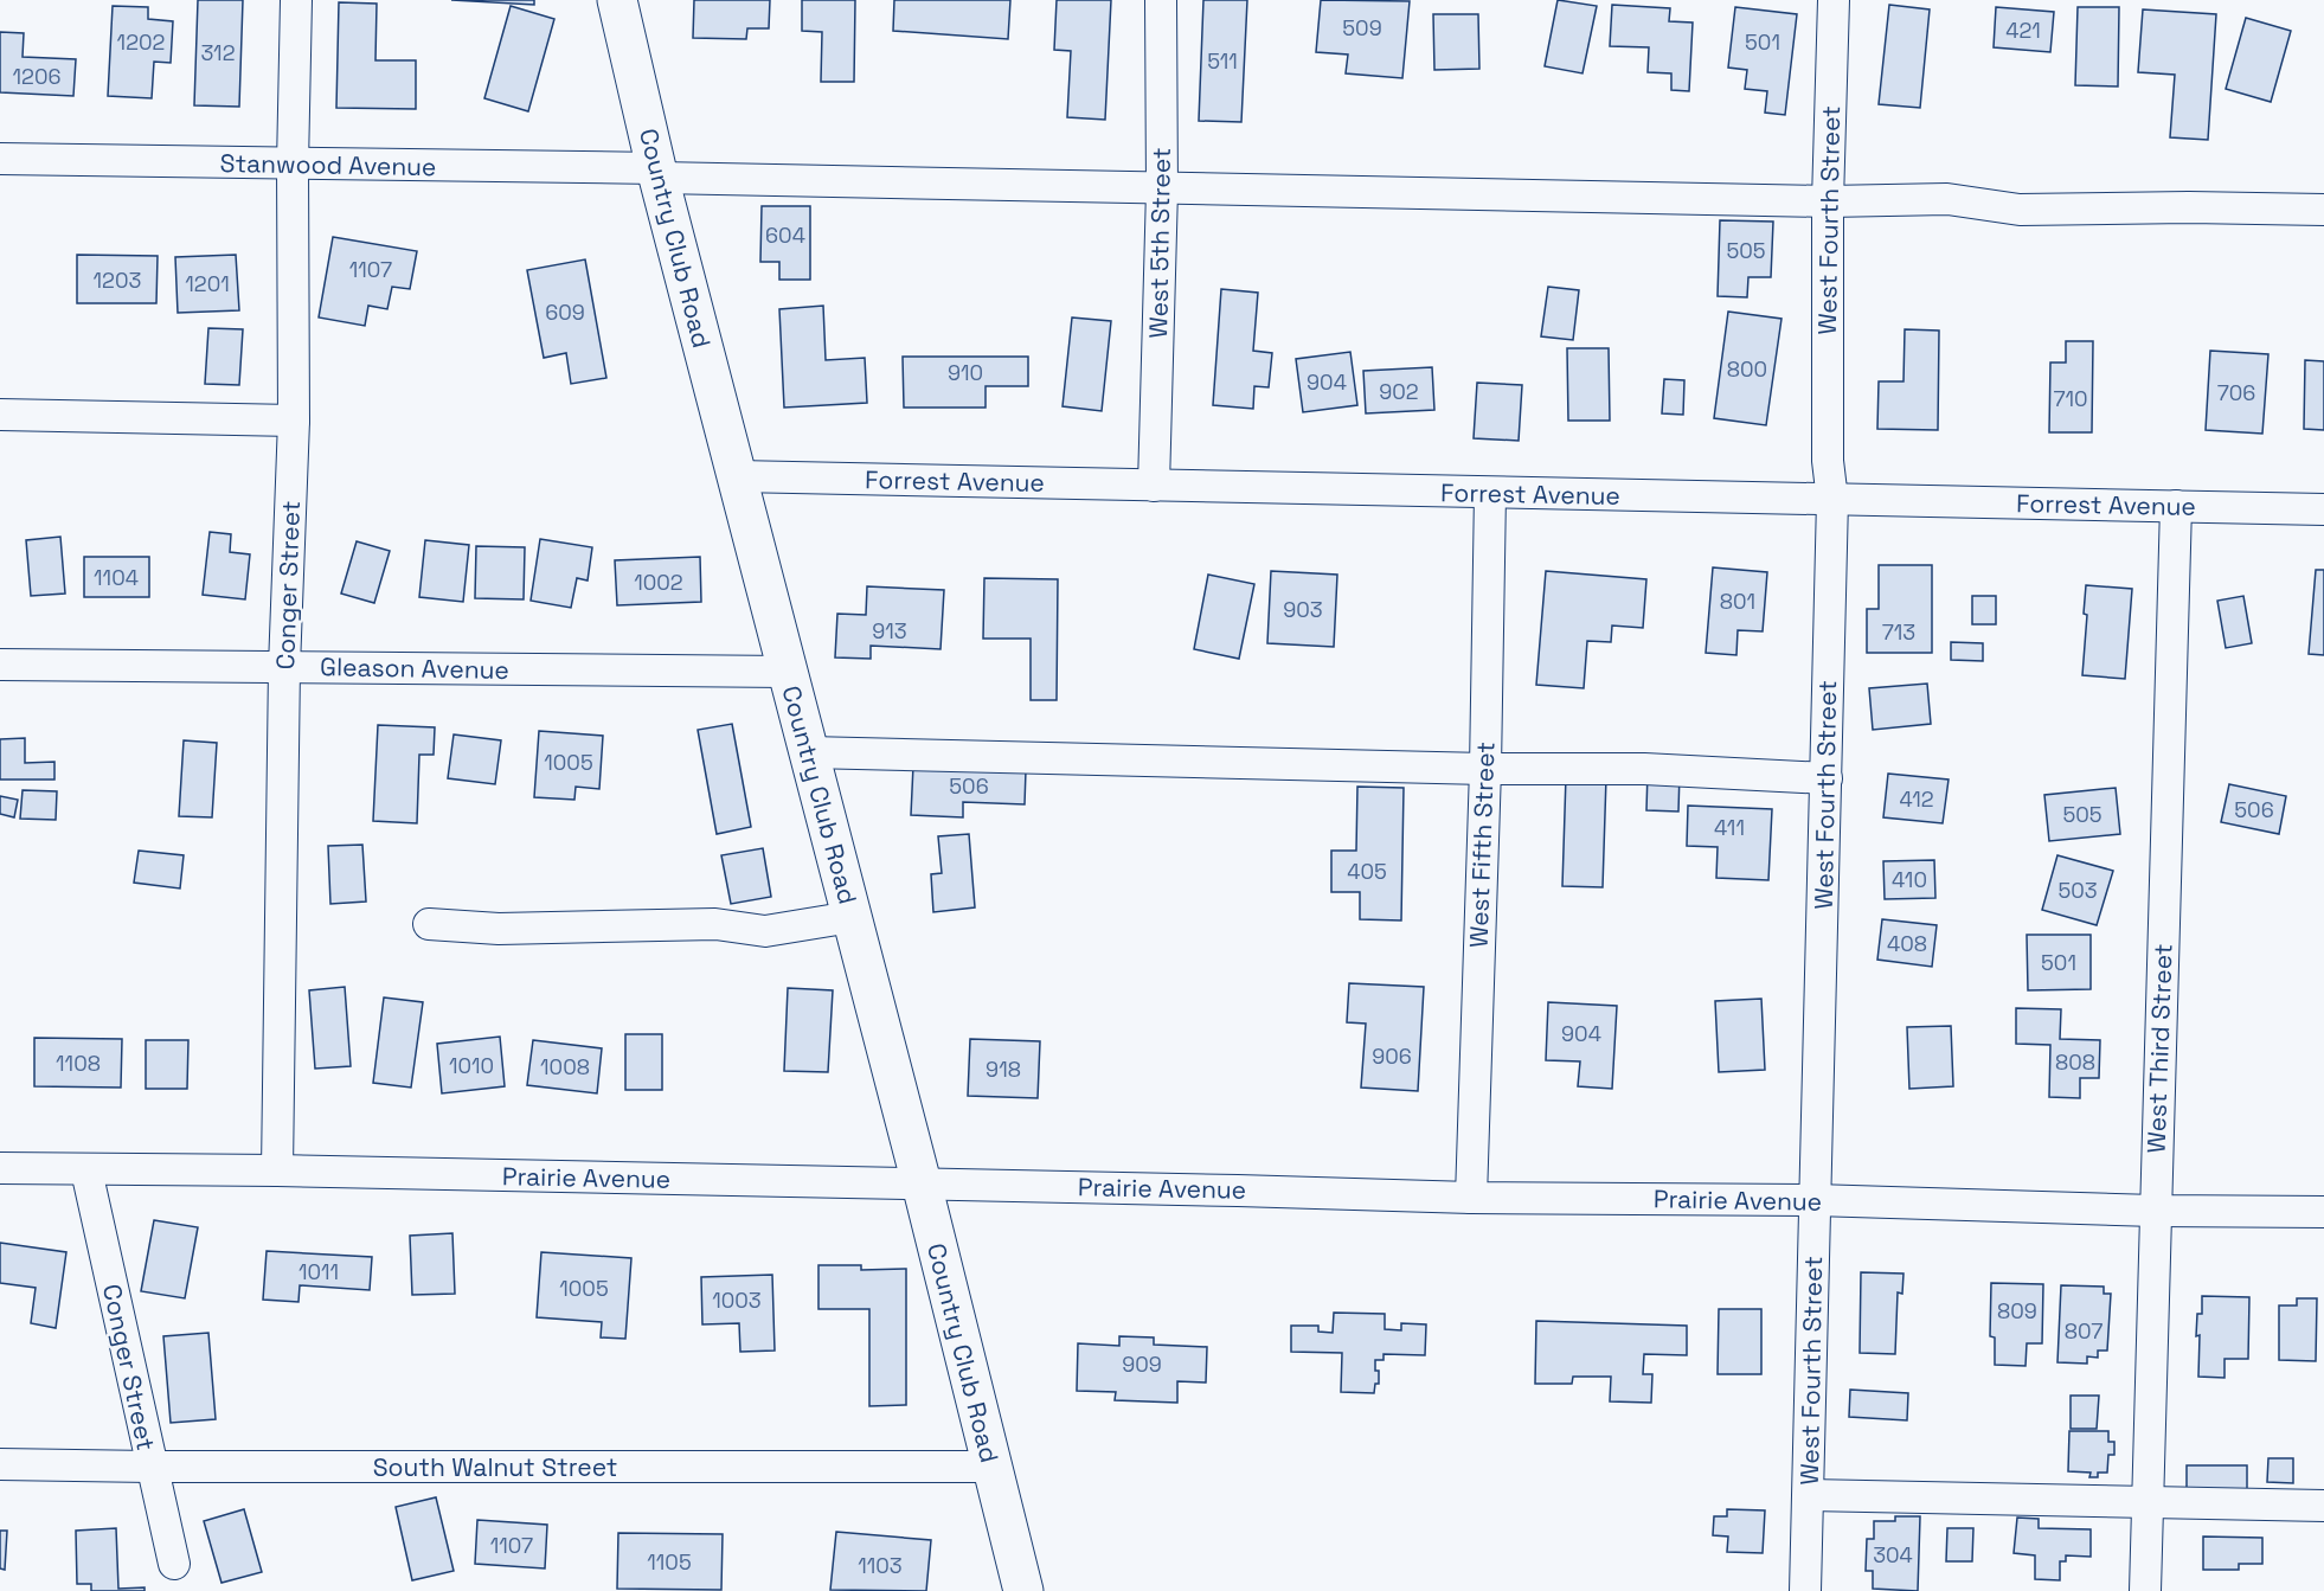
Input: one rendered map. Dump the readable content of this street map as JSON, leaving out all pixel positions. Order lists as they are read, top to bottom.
{
  "streets": {
    "main road": ["Country Club Road"],
    "street": [
      "Stanwood Avenue",
      "West Fourth Street",
      "West 5th Street",
      "Forrest Avenue",
      "Conger Street",
      "Gleason Avenue",
      "West Fifth Street",
      "West Third Street",
      "Prairie Avenue",
      "South Walnut Street"
    ]
  },
  "crossings": [
    ["Stanwood Avenue", "West Fourth Street"],
    ["Stanwood Avenue", "Country Club Road"],
    ["Stanwood Avenue", "West 5th Street"],
    ["Stanwood Avenue", "Conger Street"],
    ["West Fourth Street", "Forrest Avenue"],
    ["West Fourth Street", "Prairie Avenue"],
    ["Country Club Road", "Forrest Avenue"],
    ["Country Club Road", "Gleason Avenue"],
    ["Country Club Road", "Prairie Avenue"],
    ["Country Club Road", "South Walnut Street"],
    ["West 5th Street", "Forrest Avenue"],
    ["Forrest Avenue", "West Fifth Street"],
    ["Forrest Avenue", "West Third Street"],
    ["Conger Street", "Gleason Avenue"],
    ["Conger Street", "Prairie Avenue"],
    ["Conger Street", "South Walnut Street"],
    ["West Fifth Street", "Prairie Avenue"],
    ["West Third Street", "Prairie Avenue"]
  ],
  "house_numbers": [
    "509",
    "421",
    "1202",
    "501",
    "312",
    "511",
    "1206",
    "604",
    "505",
    "1107",
    "1203",
    "1201",
    "609",
    "800",
    "910",
    "904",
    "902",
    "706",
    "710",
    "1104",
    "1002",
    "801",
    "903",
    "913",
    "713",
    "1005",
    "506",
    "412",
    "506",
    "505",
    "411",
    "405",
    "410",
    "503",
    "408",
    "501",
    "904",
    "906",
    "808",
    "1108",
    "1010",
    "1008",
    "918",
    "1011",
    "1005",
    "1003",
    "809",
    "807",
    "909",
    "1107",
    "304",
    "1105",
    "1103"
  ]
}
